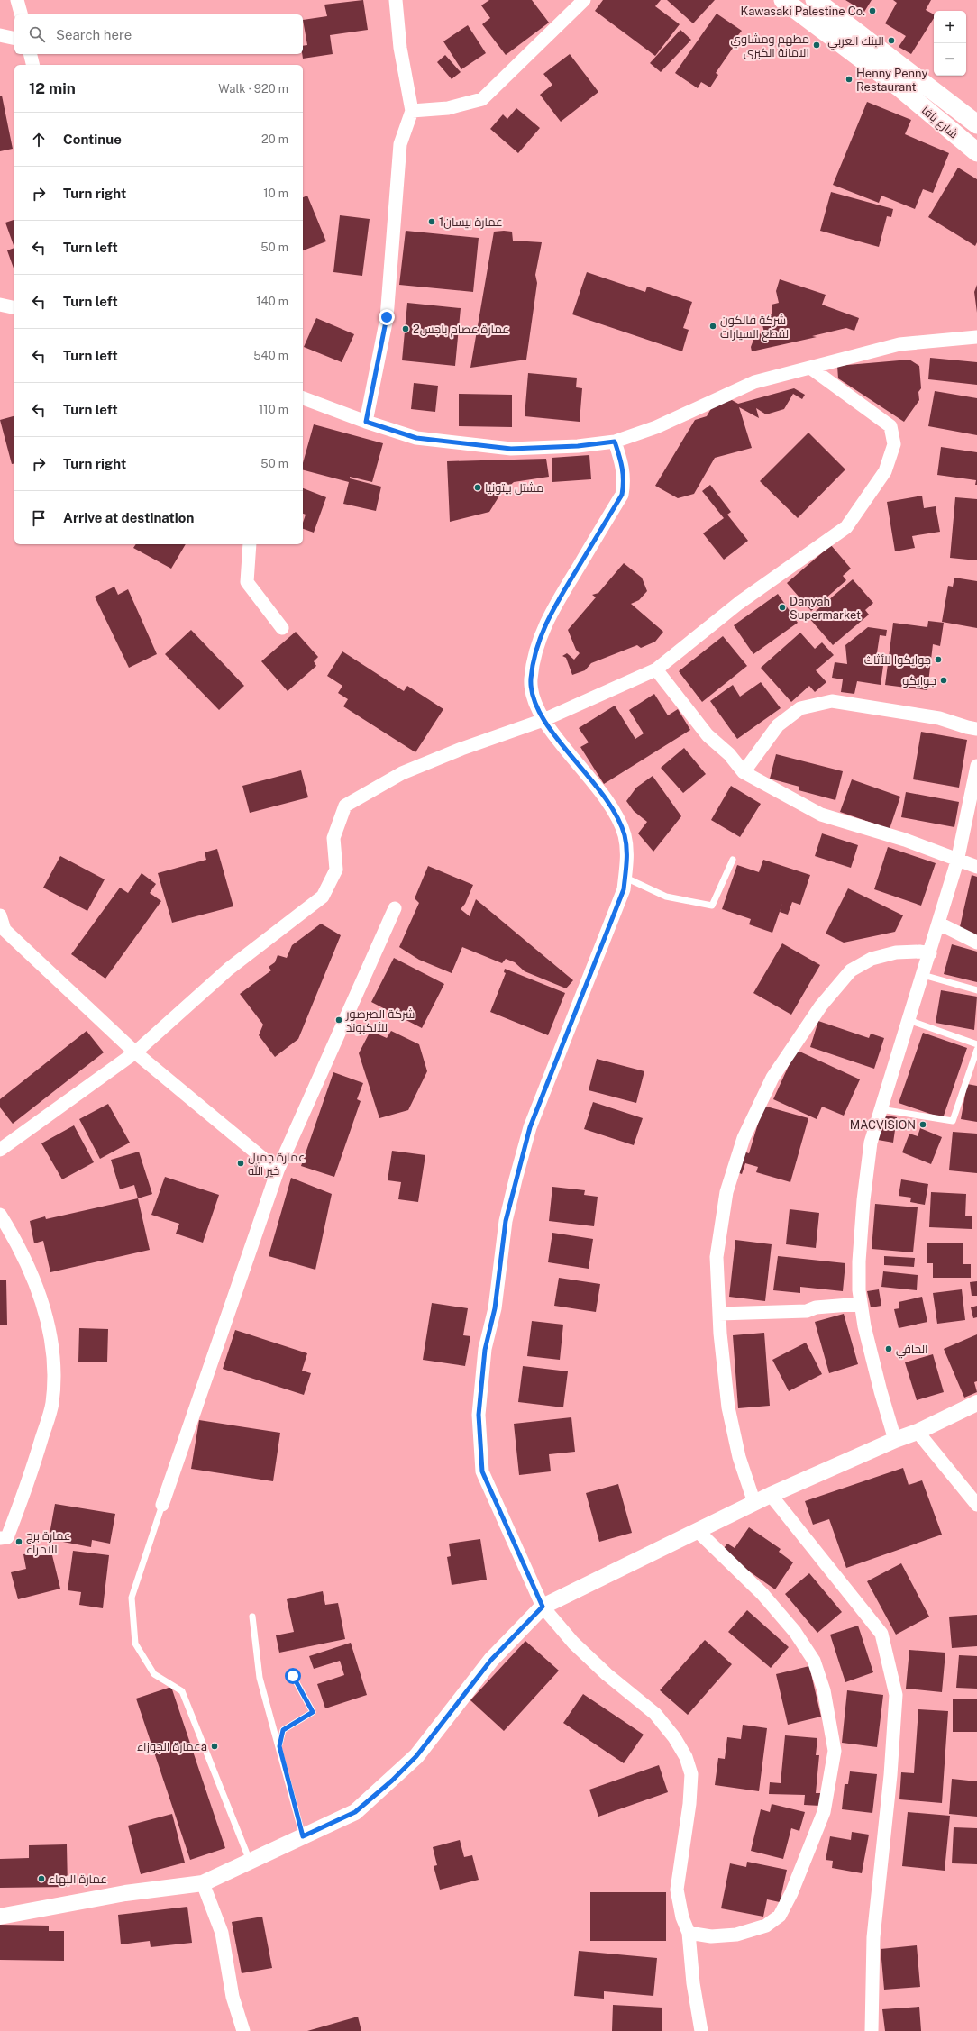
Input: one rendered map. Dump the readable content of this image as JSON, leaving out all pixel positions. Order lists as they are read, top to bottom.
{
  "streets": {
    "main road": ["شارع يافا"]
  },
  "places": [
    "Kawasaki Palestine Co.",
    "البنك العربي",
    "مطهم ومشاوي الامانة الكبرى",
    "Henny Penny Restaurant",
    "عمارة بيسان1",
    "شركة فالكون لقطع السيارات",
    "عمارة عصام باجس2",
    "مشتل بيتونيا",
    "Danyah Supermarket",
    "جوايكوا للأثاث",
    "جوايكو",
    "شركة الصرصور للألكبوند",
    "MACVISION",
    "عمارة جميل خير الله",
    "الحافي",
    "عمارة برج الامراء",
    "عمارة الجوزاءa",
    "عمارة البهاء"
  ],
  "page": {
    "map_buttons": ["+", "−"],
    "search": "Search here",
    "heading": ["12 min", "Walk · 920 m"],
    "list": [
      ["Continue", "20 m"],
      ["Turn right", "10 m"],
      ["Turn left", "50 m"],
      ["Turn left", "140 m"],
      ["Turn left", "540 m"],
      ["Turn left", "110 m"],
      ["Turn right", "50 m"],
      "Arrive at destination"
    ]
  }
}
